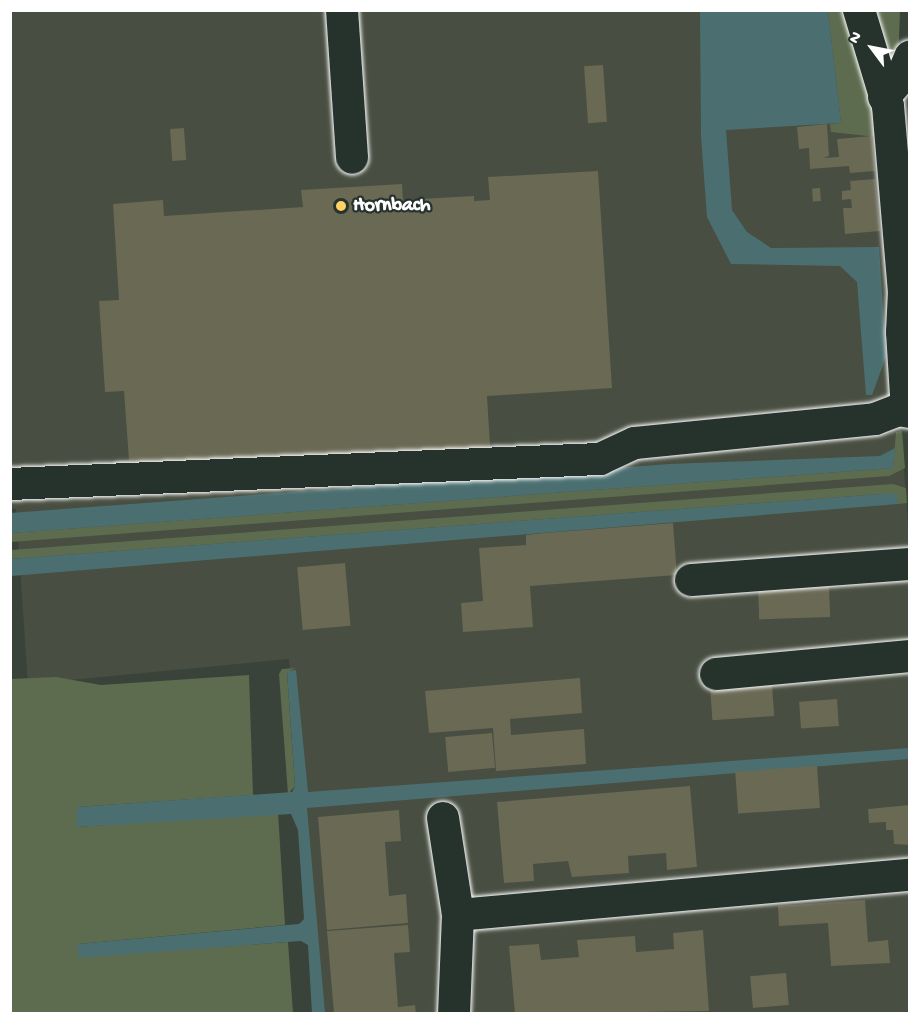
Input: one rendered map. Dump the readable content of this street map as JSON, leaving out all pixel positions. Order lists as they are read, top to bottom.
{
  "places": ["Hornbach"],
  "north": "top left"
}
